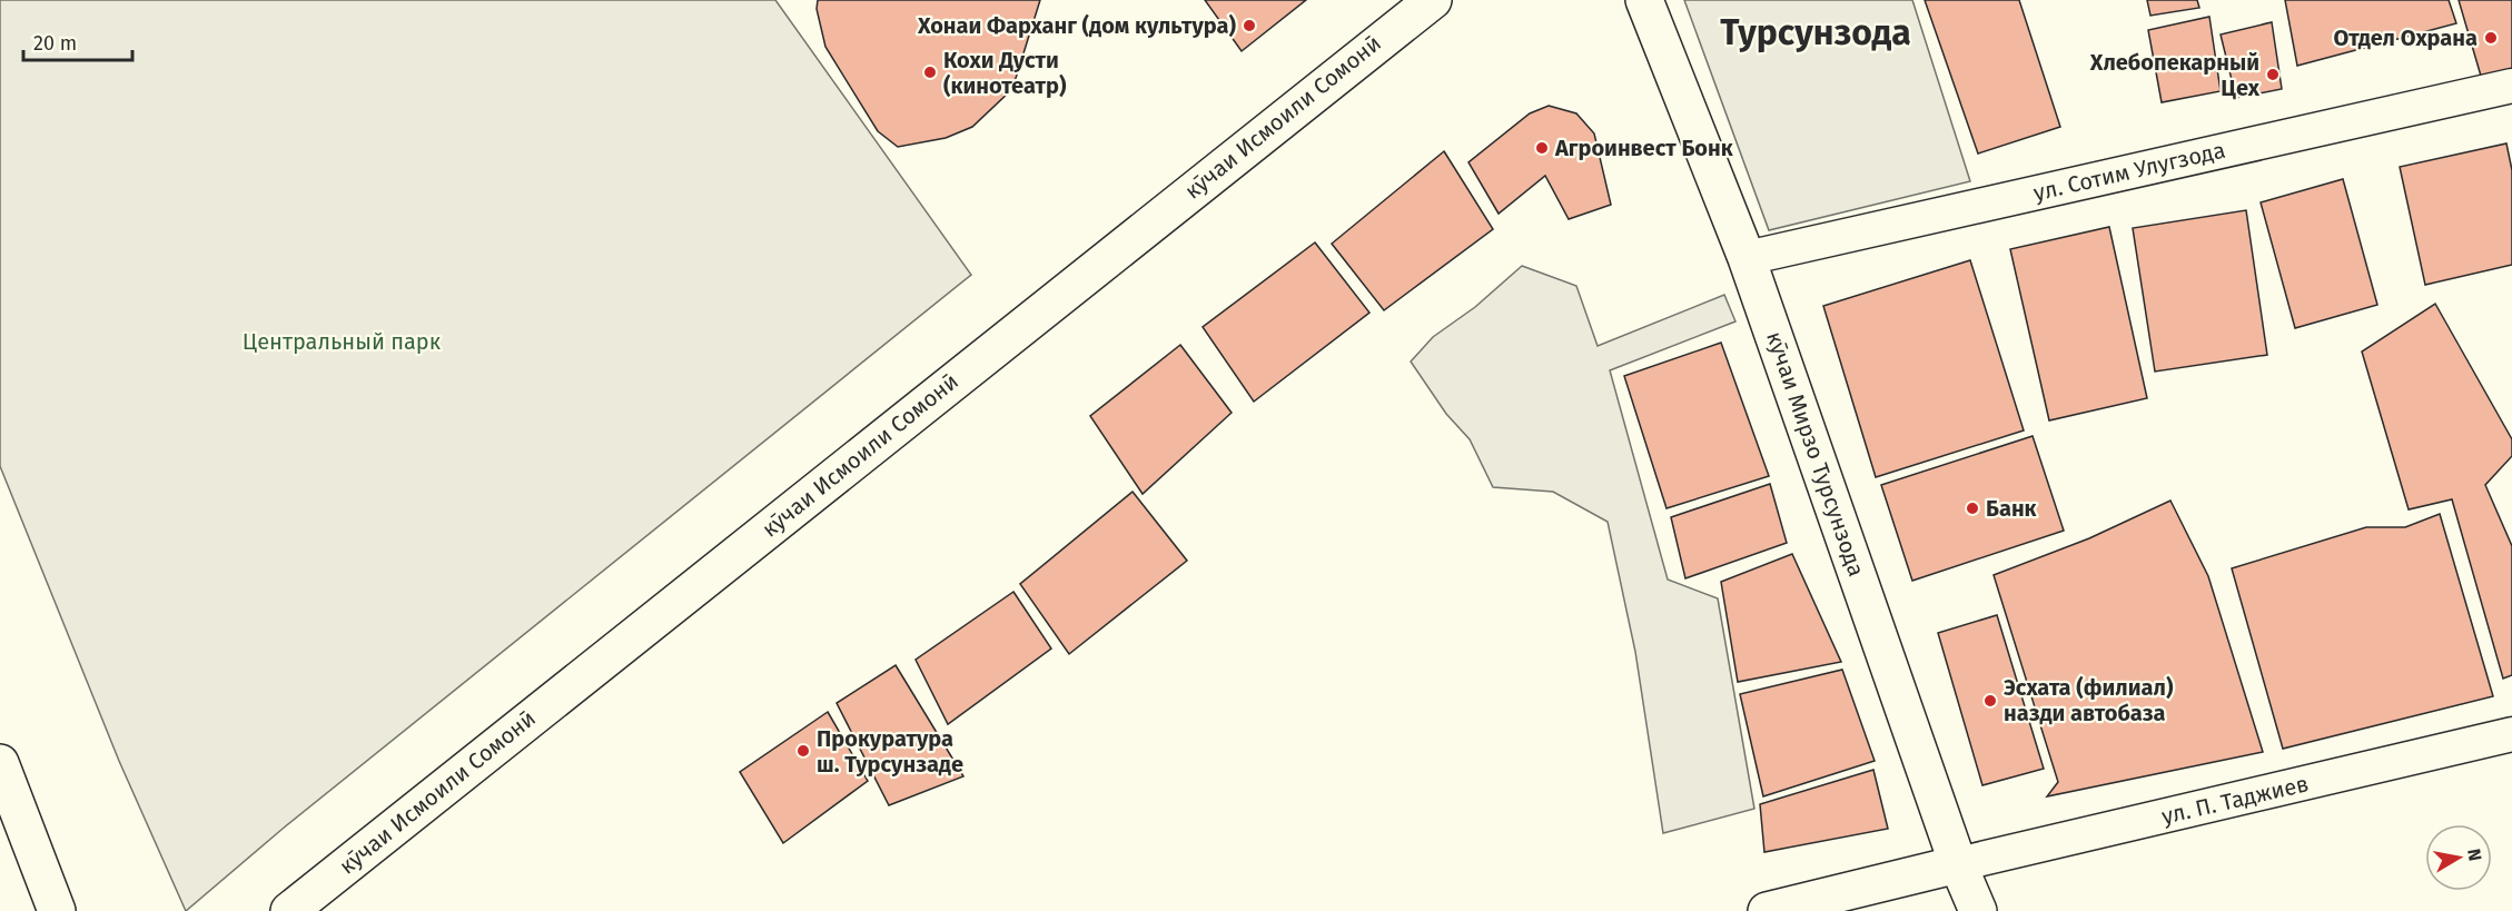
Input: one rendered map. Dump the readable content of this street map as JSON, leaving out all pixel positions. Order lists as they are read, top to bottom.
{
  "streets": {
    "street": [
      "кӯчаи Исмоили Сомонӣ",
      "ул. Сотим Улугзода",
      "кӯчаи Мирзо Турсунзода",
      "ул. П. Таджиев"
    ]
  },
  "crossings": [
    ["ул. Сотим Улугзода", "кӯчаи Мирзо Турсунзода"],
    ["кӯчаи Мирзо Турсунзода", "ул. П. Таджиев"]
  ],
  "districts": ["Турсунзода"],
  "parks": ["Центральный парк"],
  "places": [
    "Хонаи Фарханг (дом культура)",
    "Отдел Охрана",
    "Кохи Дусти (кинотеатр)",
    "Хлебопекарный Цех",
    "Агроинвест Бонк",
    "Банк",
    "Эсхата (филиал) назди автобаза",
    "Прокуратура ш. Турсунзаде"
  ],
  "scale_bar": "20 m",
  "north": "right"
}
